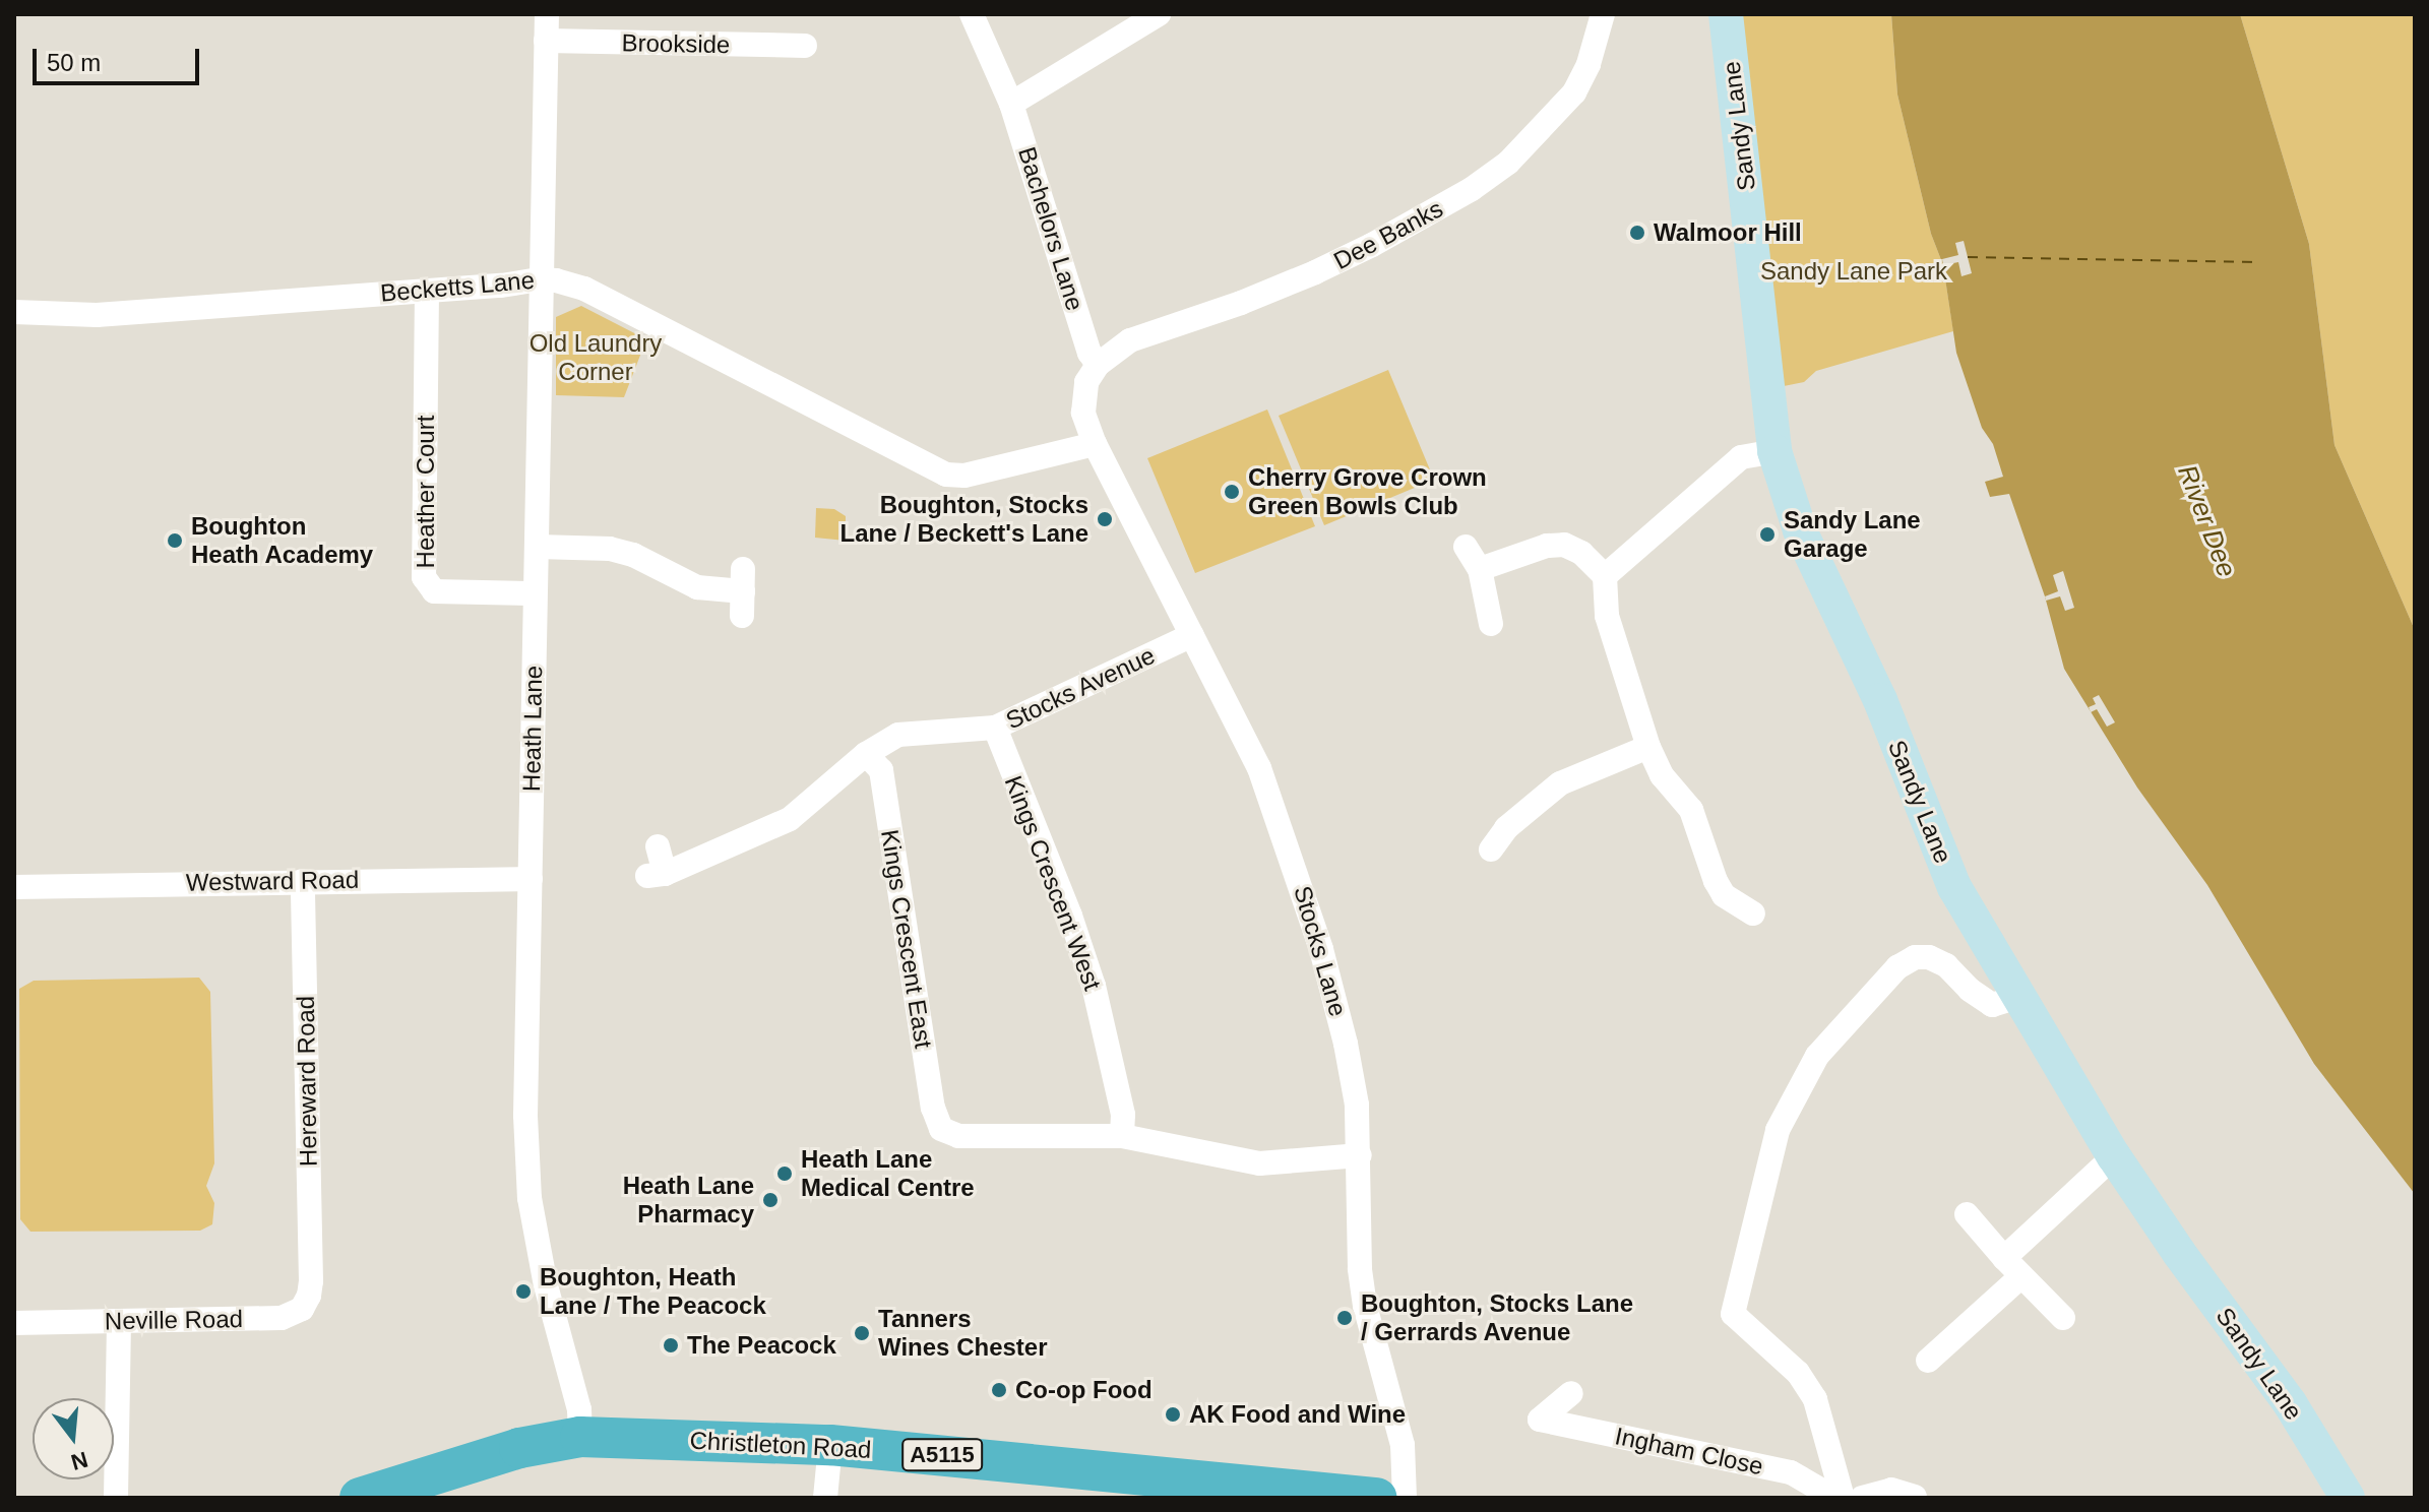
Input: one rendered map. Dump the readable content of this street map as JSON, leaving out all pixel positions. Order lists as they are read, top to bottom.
{
  "streets": {
    "highway": ["Christleton Road", "A5115"],
    "main road": ["Sandy Lane"],
    "street": [
      "Brookside",
      "Bachelors Lane",
      "Dee Banks",
      "Becketts Lane",
      "Heather Court",
      "Stocks Avenue",
      "Heath Lane",
      "Westward Road",
      "Kings Crescent West",
      "Kings Crescent East",
      "Stocks Lane",
      "Hereward Road",
      "Neville Road",
      "Ingham Close"
    ]
  },
  "crossings": [
    ["Brookside", "Heath Lane"],
    ["Bachelors Lane", "Dee Banks"],
    ["Becketts Lane", "Heather Court"],
    ["Becketts Lane", "Heath Lane"],
    ["Becketts Lane", "Stocks Lane"],
    ["Heather Court", "Heath Lane"],
    ["Stocks Avenue", "Kings Crescent West"],
    ["Stocks Avenue", "Kings Crescent East"],
    ["Stocks Avenue", "Stocks Lane"],
    ["Heath Lane", "Westward Road"],
    ["Heath Lane", "Christleton Road"],
    ["Westward Road", "Hereward Road"],
    ["Kings Crescent West", "Kings Crescent East"],
    ["Hereward Road", "Neville Road"]
  ],
  "water": ["River Dee"],
  "parks": ["Sandy Lane Park", "Old Laundry Corner"],
  "places": [
    "Walmoor Hill",
    "Cherry Grove Crown Green Bowls Club",
    "Boughton, Stocks Lane / Beckett's Lane",
    "Sandy Lane Garage",
    "Boughton Heath Academy",
    "Heath Lane Medical Centre",
    "Heath Lane Pharmacy",
    "Boughton, Heath Lane / The Peacock",
    "Boughton, Stocks Lane / Gerrards Avenue",
    "Tanners Wines Chester",
    "The Peacock",
    "Co-op Food",
    "AK Food and Wine"
  ],
  "scale_bar": "50 m",
  "north": "bottom"
}
